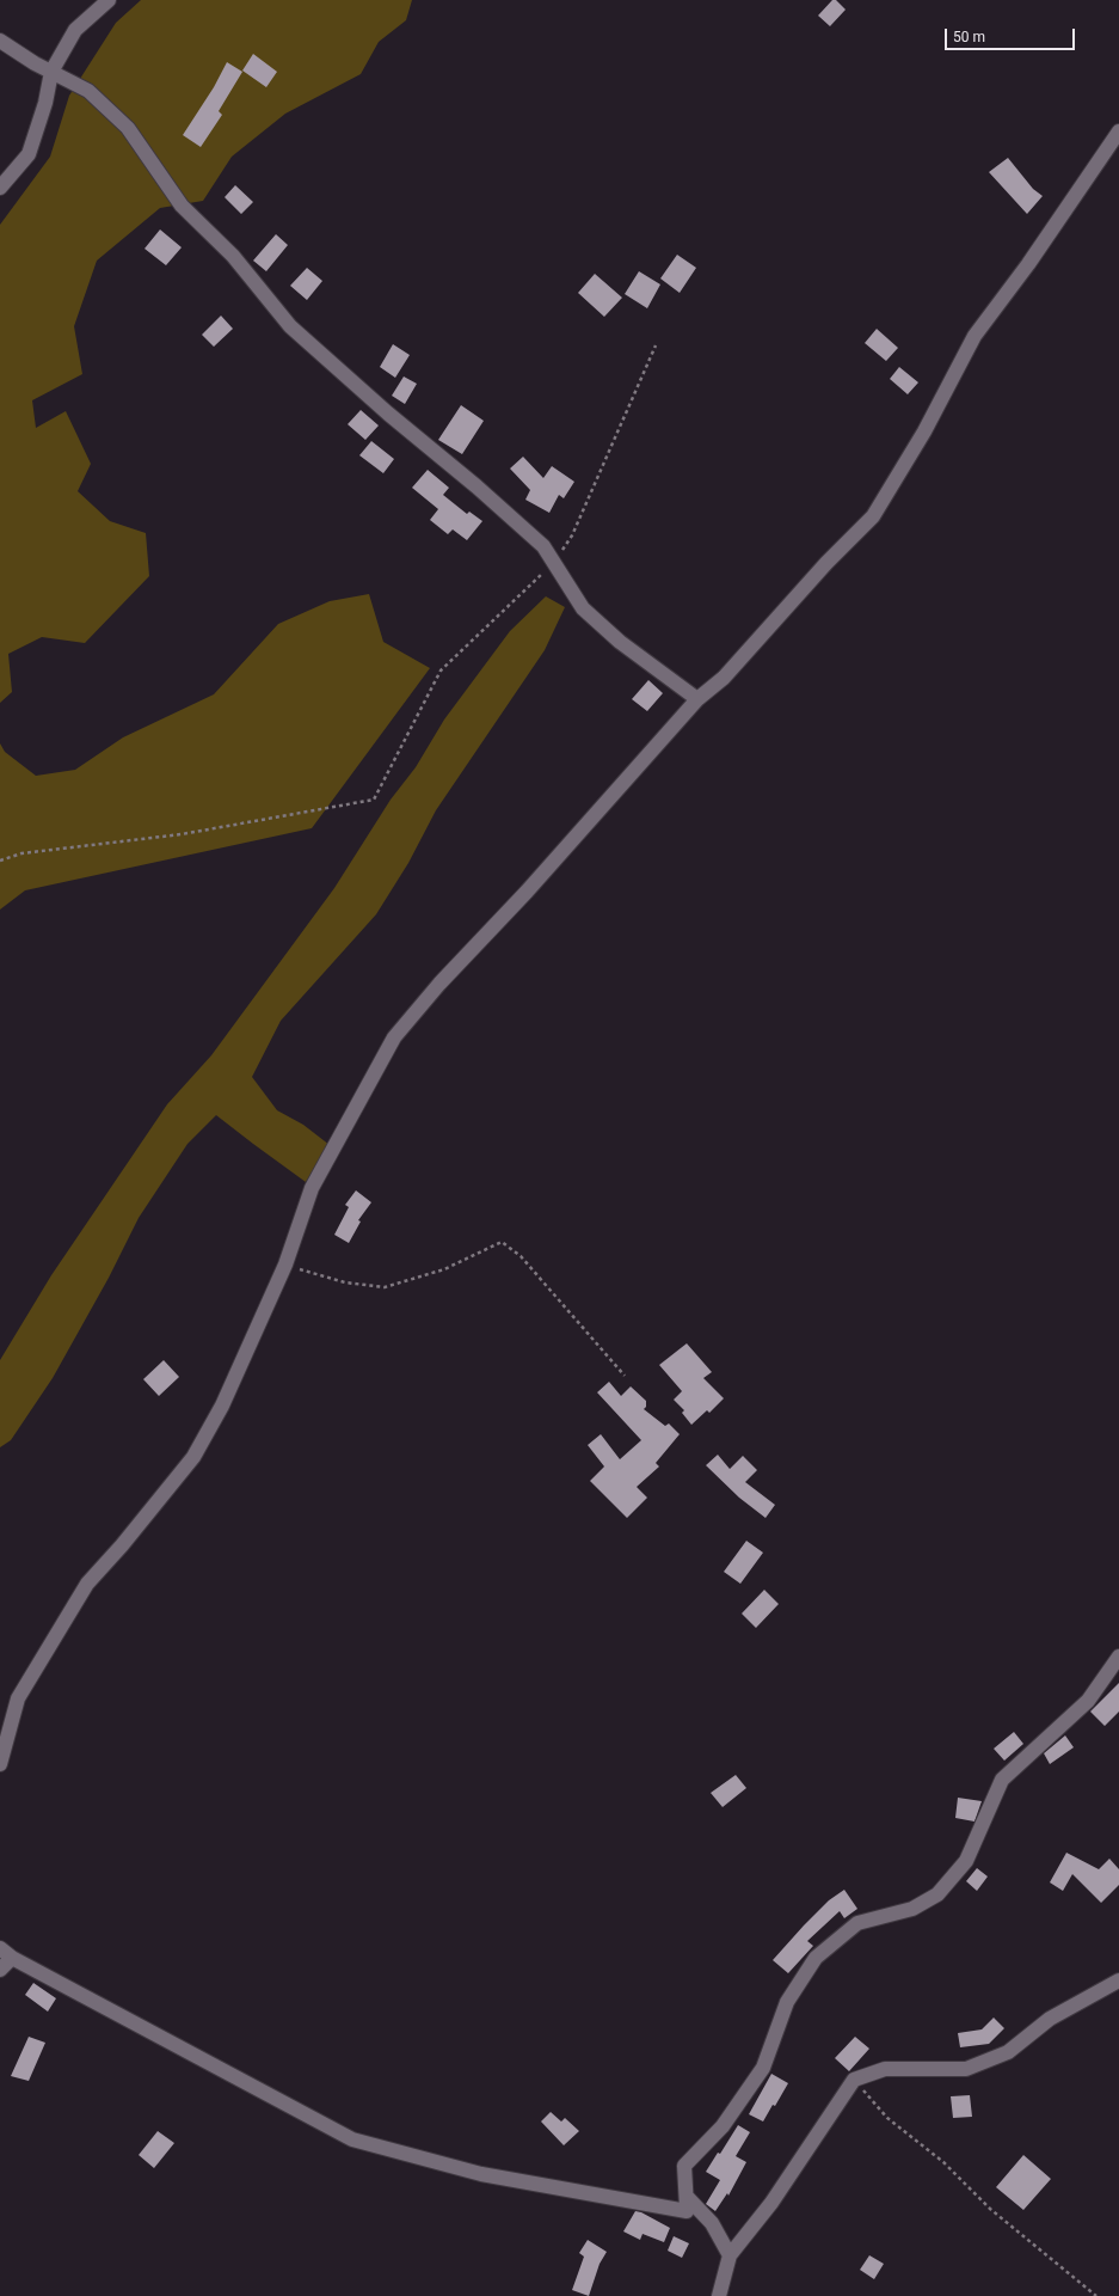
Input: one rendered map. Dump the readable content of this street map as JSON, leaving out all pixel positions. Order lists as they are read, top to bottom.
{
  "scale_bar": "50 m"
}
